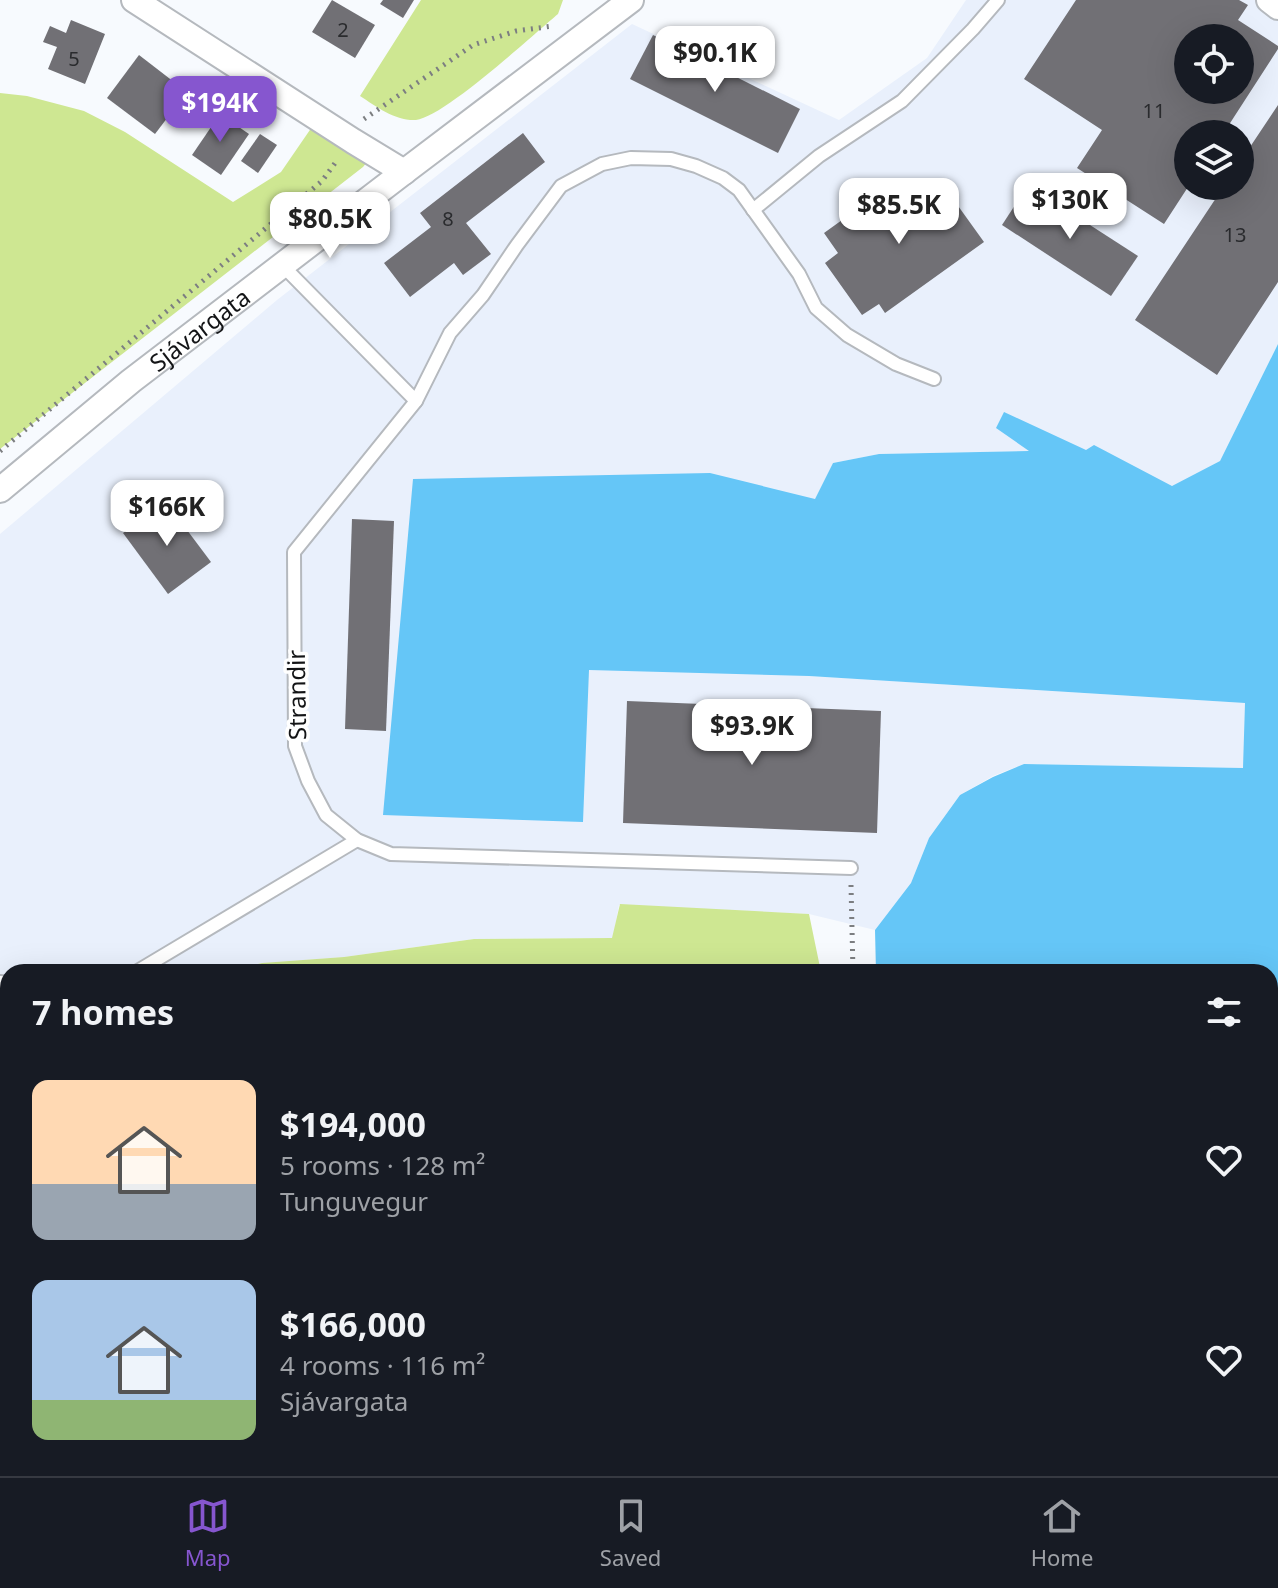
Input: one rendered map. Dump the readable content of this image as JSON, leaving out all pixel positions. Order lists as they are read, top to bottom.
{
  "streets": {
    "street": ["Sjávargata"],
    "lane": ["Strandir"]
  },
  "house_numbers": [
    "2",
    "5",
    "11",
    "8",
    "13"
  ],
  "page": {
    "price": [
      "$90.1K",
      "$194K",
      "$130K",
      "$85.5K",
      "$80.5K",
      "$166K",
      "$93.9K"
    ],
    "heading": "7 homes",
    "list": [
      {
        "name": "$194,000",
        "note": "5 rooms · 128 m² · Tunguvegur"
      },
      {
        "name": "$166,000",
        "note": "4 rooms · 116 m² · Sjávargata"
      }
    ],
    "tabs": ["Map", "Saved", "Home"]
  }
}
